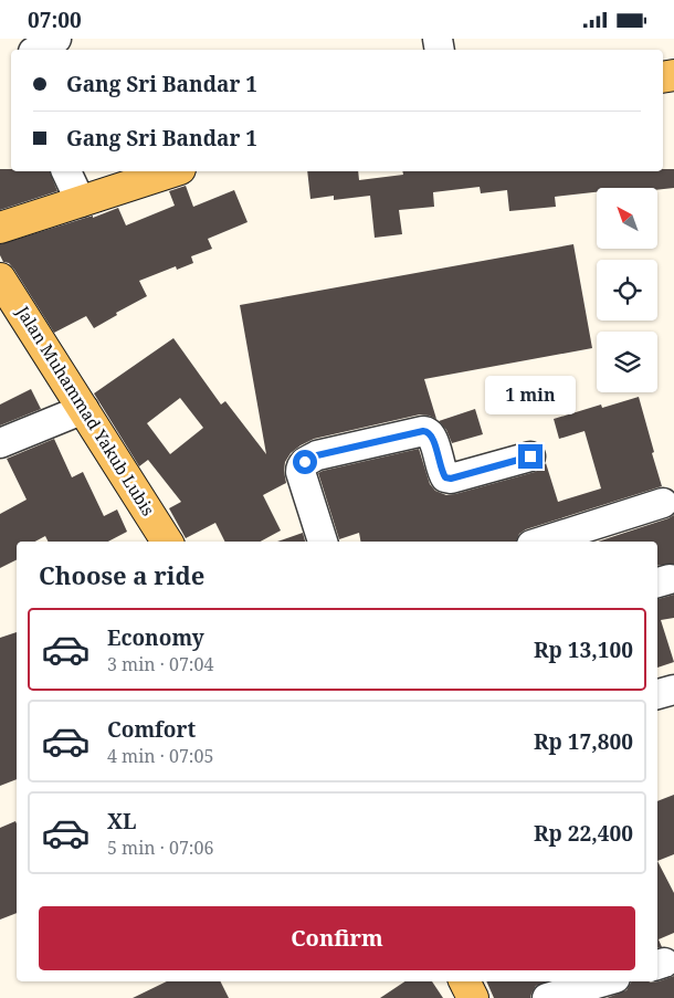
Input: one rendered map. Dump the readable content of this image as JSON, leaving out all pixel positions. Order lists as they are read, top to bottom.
{
  "streets": {
    "main road": ["Jalan Muhammad Yakub Lubis"]
  },
  "north": "top left",
  "page": {
    "status": "07:00",
    "banner": ["Gang Sri Bandar 1", "Gang Sri Bandar 1"],
    "bubble": "1 min",
    "heading": "Choose a ride",
    "list": [
      {
        "name": "Economy",
        "note": "3 min · 07:04",
        "value": "Rp 13,100"
      },
      {
        "name": "Comfort",
        "note": "4 min · 07:05",
        "value": "Rp 17,800"
      },
      {
        "name": "XL",
        "note": "5 min · 07:06",
        "value": "Rp 22,400"
      }
    ],
    "buttons": "Confirm"
  }
}
